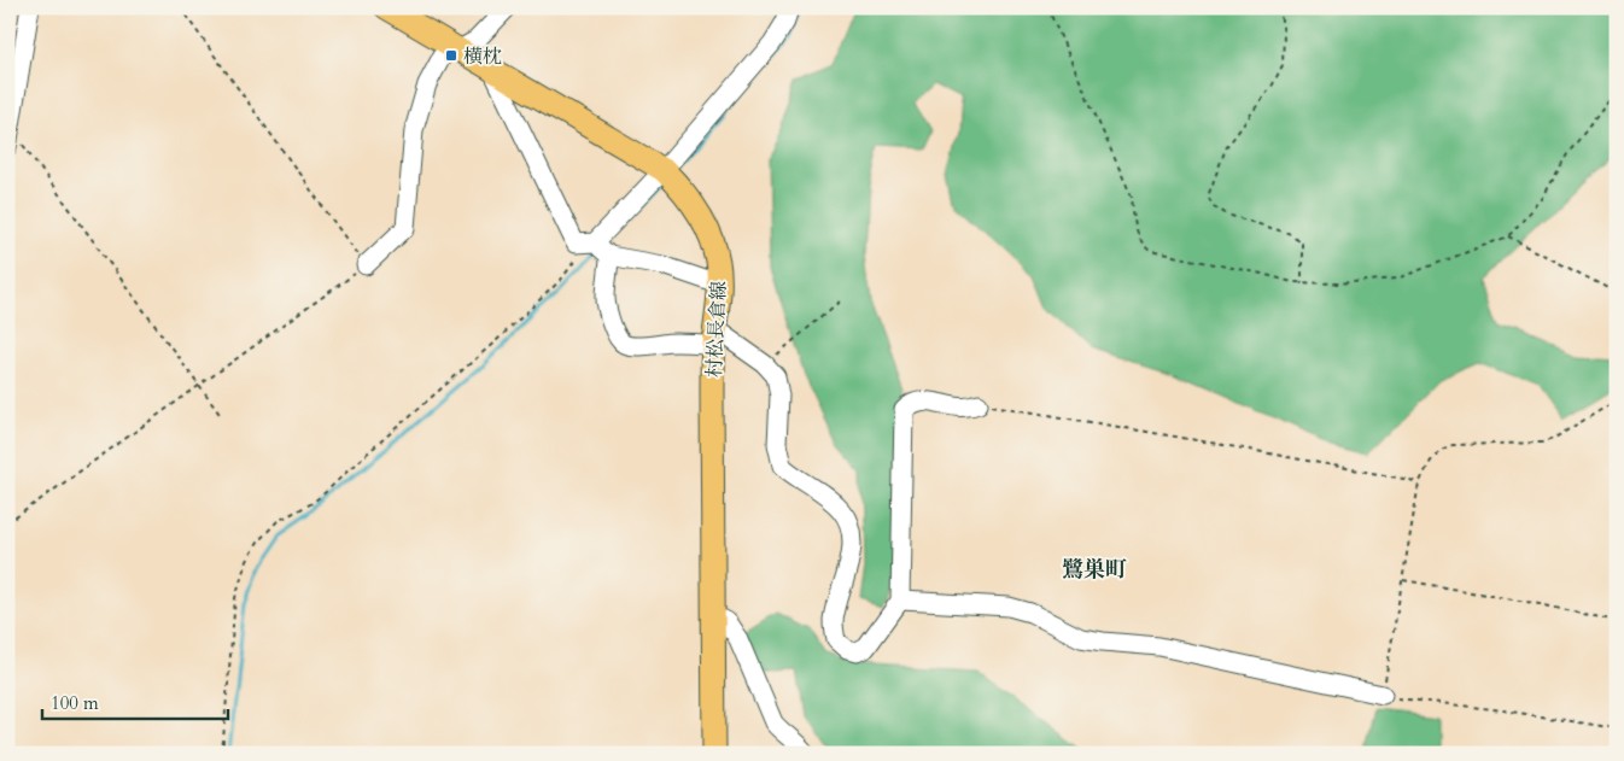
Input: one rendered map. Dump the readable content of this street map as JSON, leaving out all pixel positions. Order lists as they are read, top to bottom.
{
  "streets": {
    "main road": ["村松長倉線"]
  },
  "districts": ["鷺巣町"],
  "places": {
    "transit": ["横枕"]
  },
  "scale_bar": "100 m"
}
